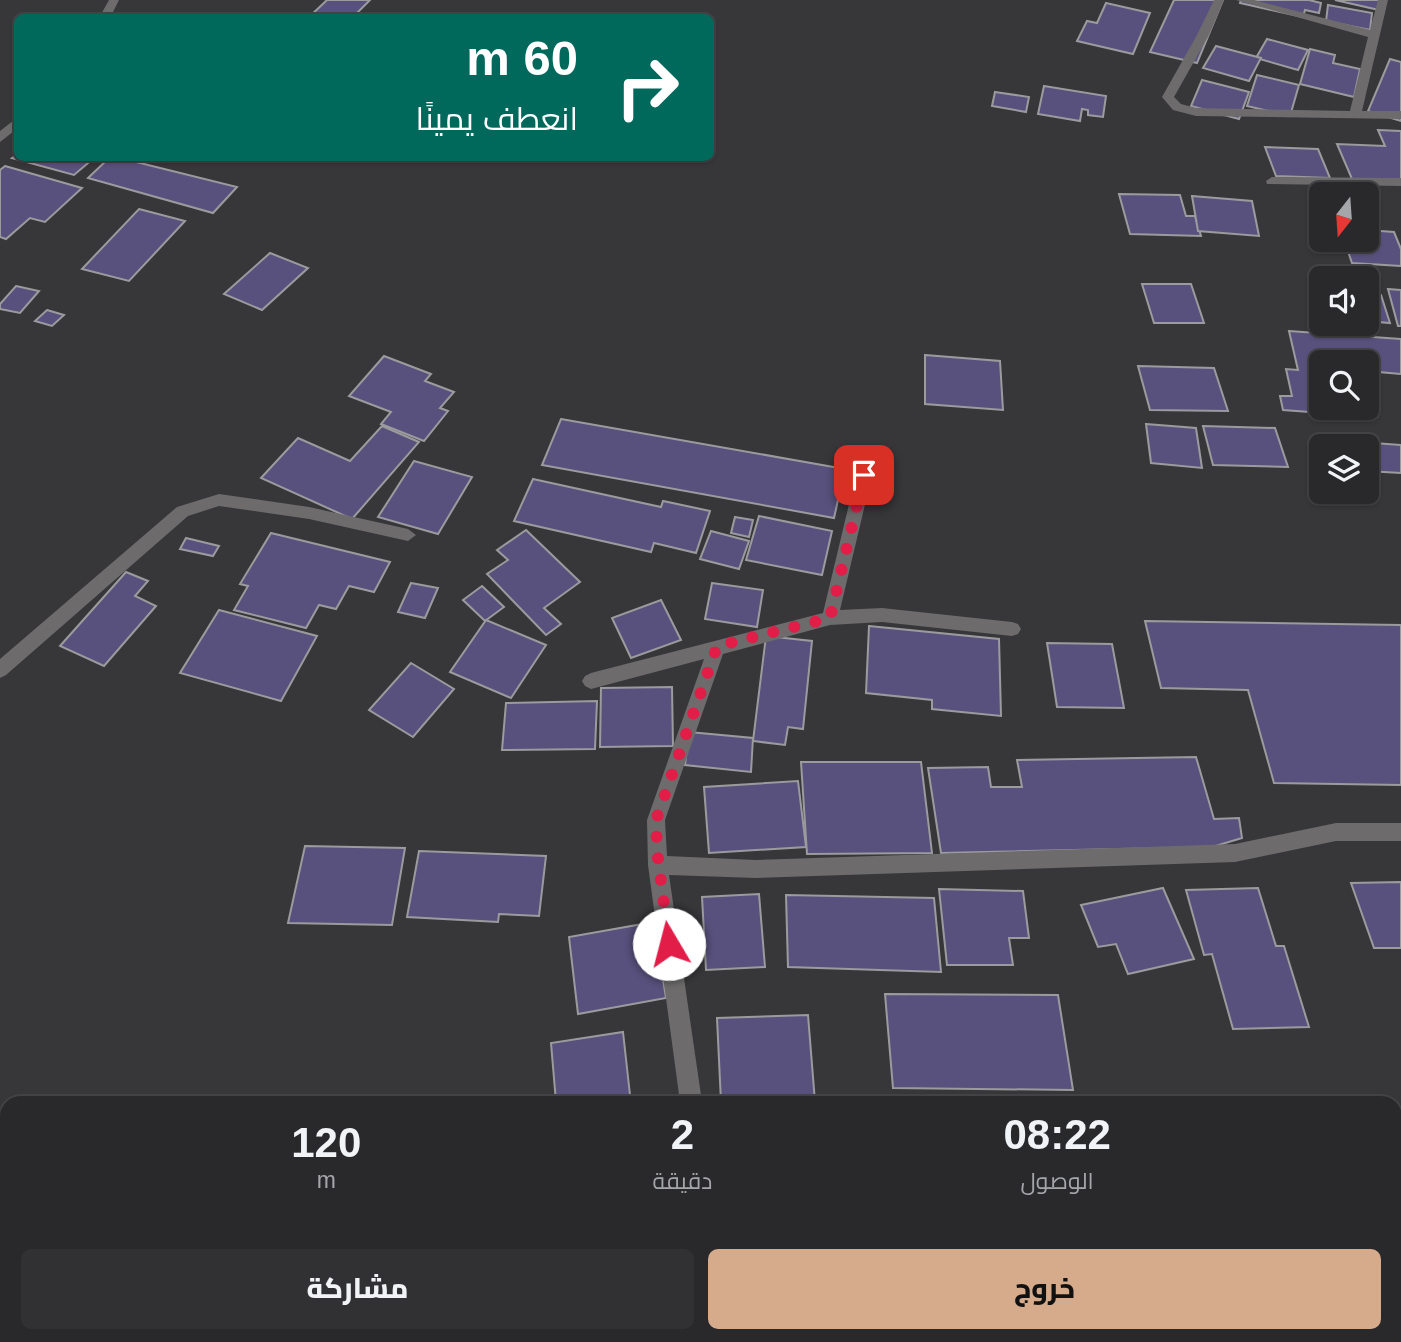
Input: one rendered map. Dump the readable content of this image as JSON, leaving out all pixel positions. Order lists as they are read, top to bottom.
{
  "north": "bottom",
  "page": {
    "turn": ["60 m", "انعطف يمينًا"],
    "eta": [
      "08:22",
      "الوصول",
      "2",
      "دقيقة",
      "120",
      "m"
    ],
    "buttons": ["خروج", "مشاركة"]
  }
}
